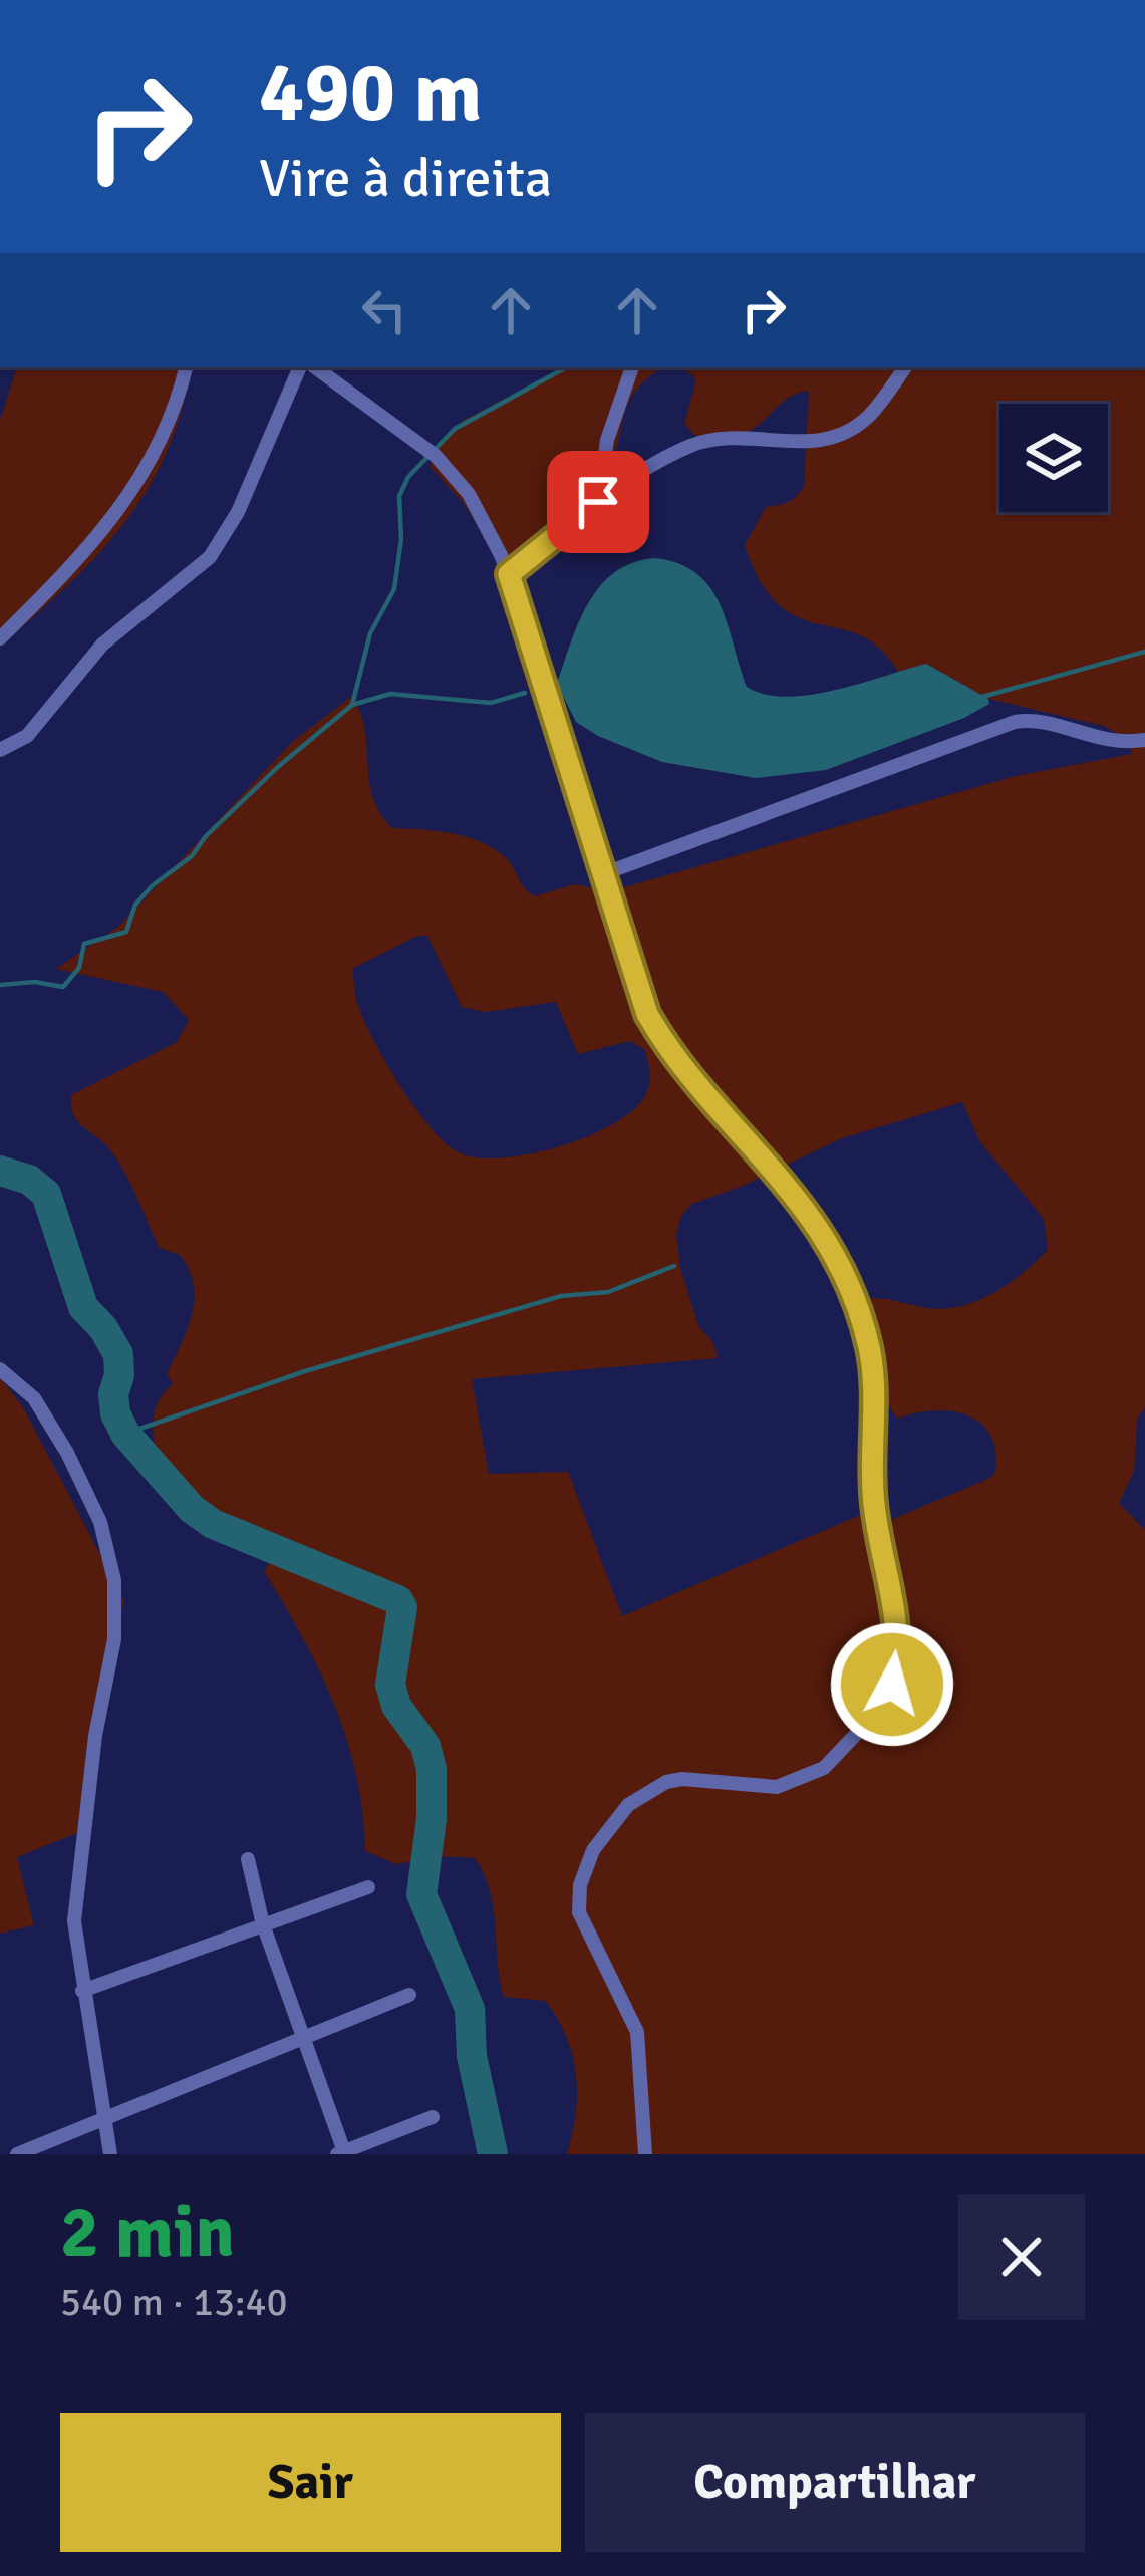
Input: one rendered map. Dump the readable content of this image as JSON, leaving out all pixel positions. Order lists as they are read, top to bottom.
{
  "page": {
    "turn": ["490 m", "Vire à direita"],
    "heading": ["2 min", "540 m · 13:40"],
    "buttons": ["Sair", "Compartilhar"]
  }
}
